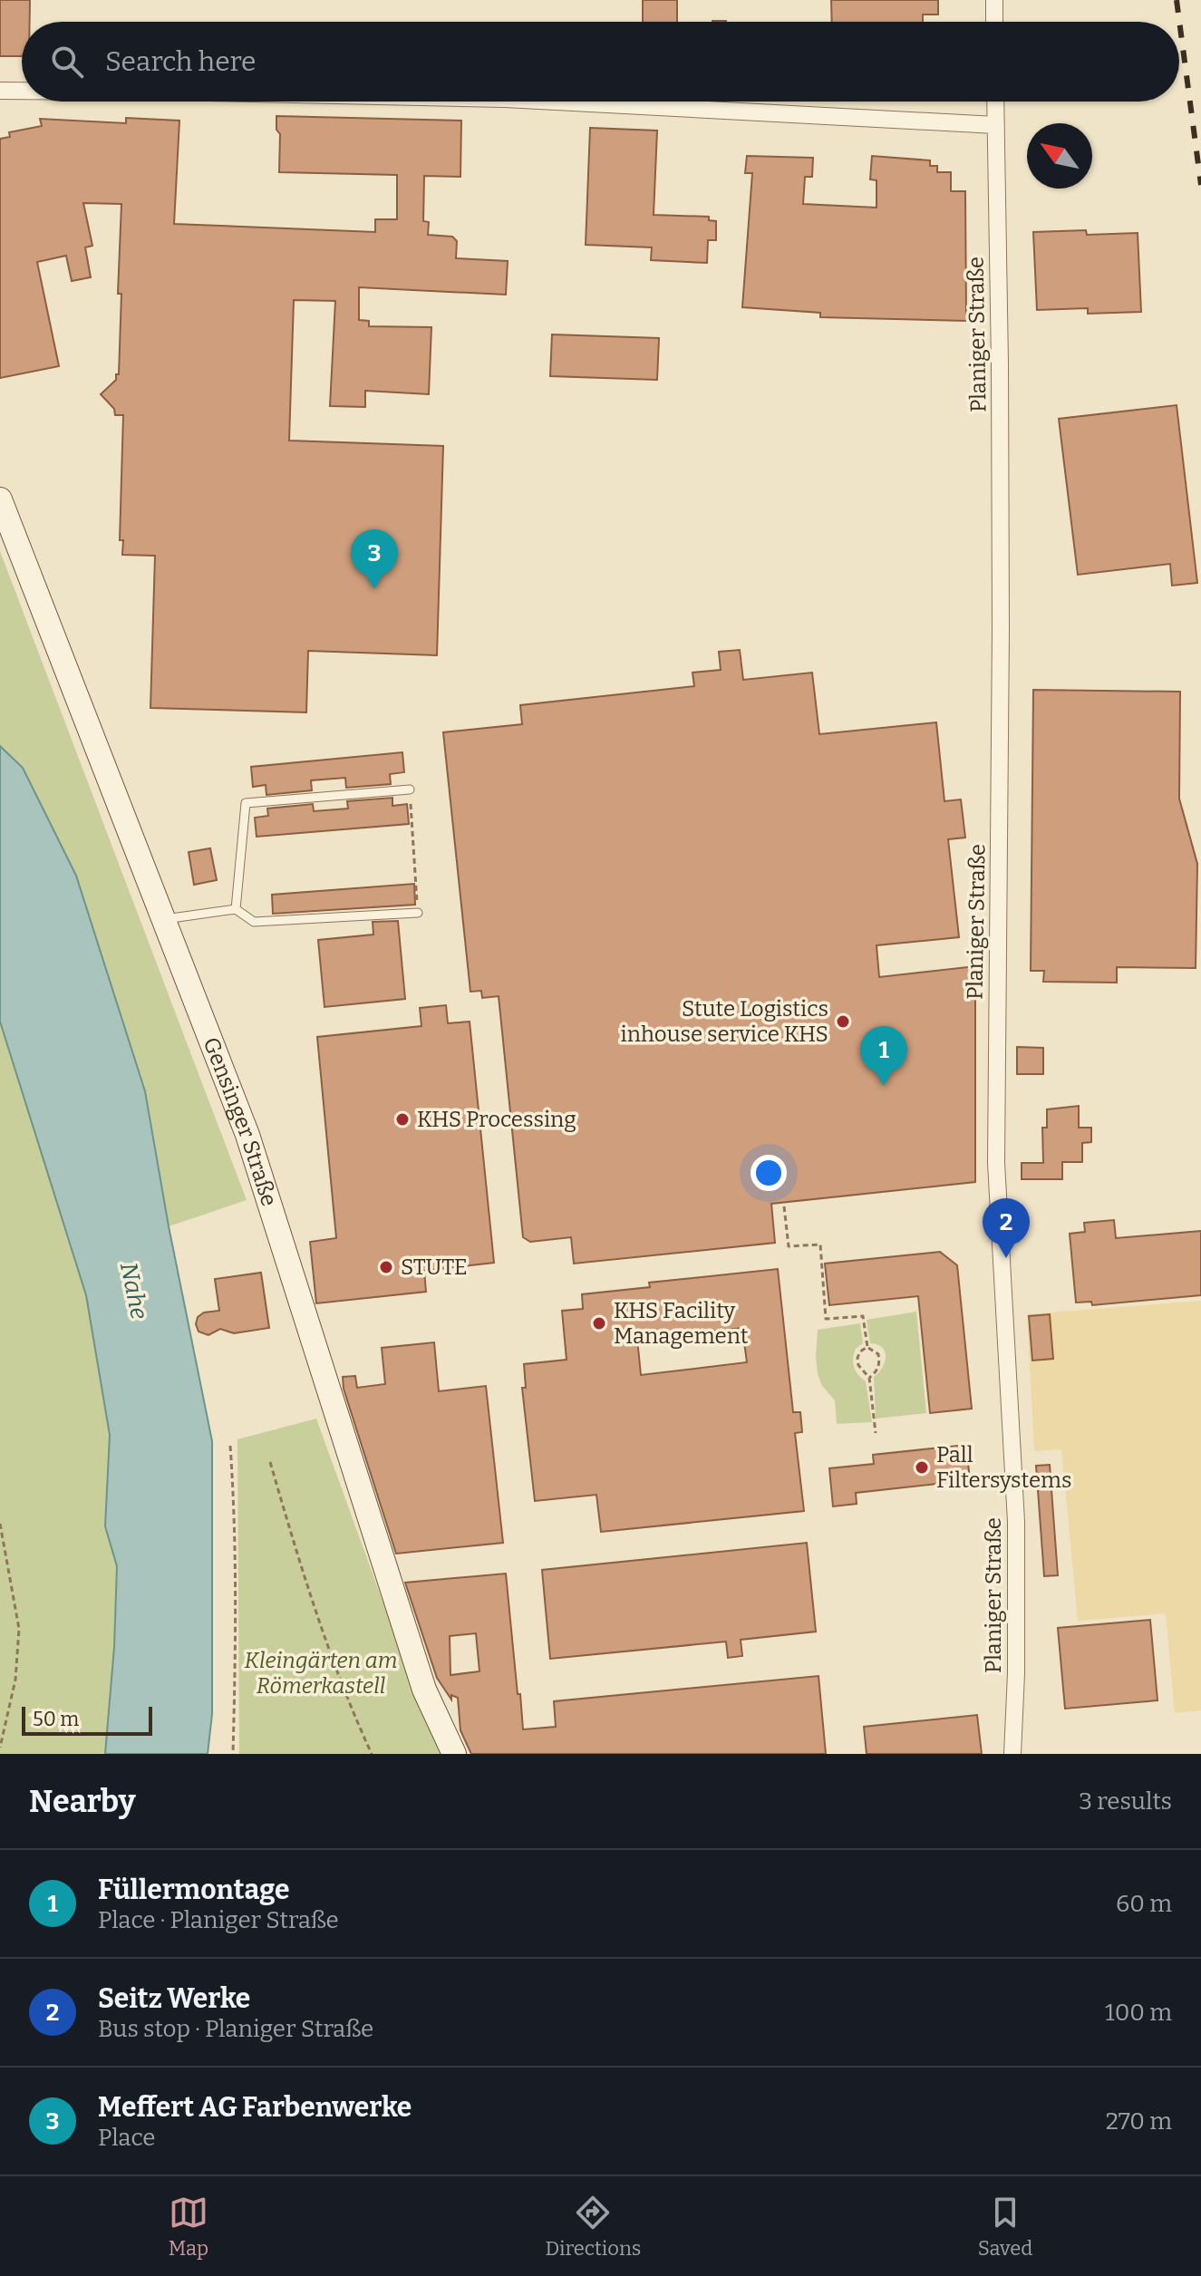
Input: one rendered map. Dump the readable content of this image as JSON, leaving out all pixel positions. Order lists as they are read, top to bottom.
{
  "streets": {
    "street": ["Planiger Straße", "Gensinger Straße"]
  },
  "water": ["Nahe"],
  "parks": ["Kleingärten am Römerkastell"],
  "places": [
    "Stute Logistics inhouse service KHS",
    "KHS Processing",
    "STUTE",
    "KHS Facility Management",
    "Pall Filtersystems"
  ],
  "scale_bar": "50 m",
  "north": "top left",
  "page": {
    "search": "Search here",
    "pins": ["3", "1", "2"],
    "scale": "50 m",
    "heading": ["Nearby", "3 results"],
    "list": [
      {
        "mark": "1",
        "name": "Füllermontage",
        "note": "Place · Planiger Straße",
        "value": "60 m"
      },
      {
        "mark": "2",
        "name": "Seitz Werke",
        "note": "Bus stop · Planiger Straße",
        "value": "100 m"
      },
      {
        "mark": "3",
        "name": "Meffert AG Farbenwerke",
        "note": "Place",
        "value": "270 m"
      }
    ],
    "nav": ["Map", "Directions", "Saved"]
  }
}
